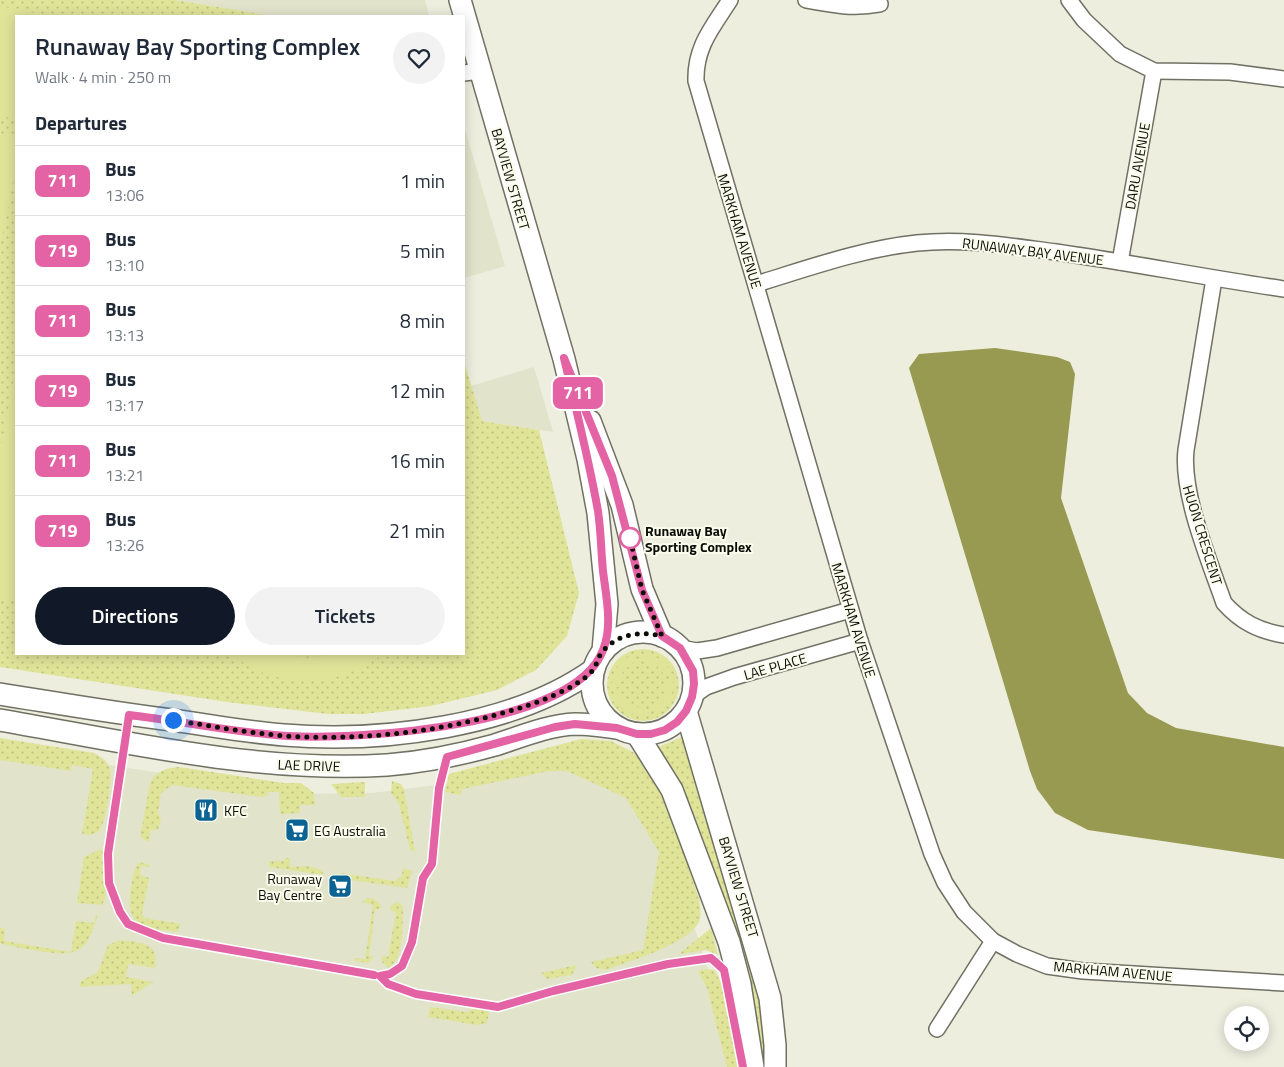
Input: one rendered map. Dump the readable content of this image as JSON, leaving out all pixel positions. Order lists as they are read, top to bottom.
{
  "streets": {
    "main road": ["BAYVIEW STREET", "LAE DRIVE"],
    "street": [
      "DARU AVENUE",
      "MARKHAM AVENUE",
      "RUNAWAY BAY AVENUE",
      "HUON CRESCENT",
      "LAE PLACE"
    ]
  },
  "crossings": [
    ["DARU AVENUE", "RUNAWAY BAY AVENUE"],
    ["BAYVIEW STREET", "LAE PLACE"],
    ["BAYVIEW STREET", "LAE DRIVE"],
    ["MARKHAM AVENUE", "RUNAWAY BAY AVENUE"],
    ["MARKHAM AVENUE", "LAE PLACE"],
    ["RUNAWAY BAY AVENUE", "HUON CRESCENT"],
    ["LAE PLACE", "LAE DRIVE"]
  ],
  "places": {
    "other": ["Runaway Bay Sporting Complex"],
    "restaurant": ["KFC"],
    "supermarket": ["EG Australia", "Runaway Bay Centre"]
  },
  "lines": ["bus line 711"],
  "page": {
    "on_map": "711",
    "heading": [
      ["Runaway Bay Sporting Complex", "Walk · 4 min · 250 m"],
      "Departures"
    ],
    "list": [
      {
        "mark": "711",
        "name": "Bus",
        "note": "13:06",
        "value": "1 min"
      },
      {
        "mark": "719",
        "name": "Bus",
        "note": "13:10",
        "value": "5 min"
      },
      {
        "mark": "711",
        "name": "Bus",
        "note": "13:13",
        "value": "8 min"
      },
      {
        "mark": "719",
        "name": "Bus",
        "note": "13:17",
        "value": "12 min"
      },
      {
        "mark": "711",
        "name": "Bus",
        "note": "13:21",
        "value": "16 min"
      },
      {
        "mark": "719",
        "name": "Bus",
        "note": "13:26",
        "value": "21 min"
      }
    ],
    "buttons": ["Directions", "Tickets"]
  }
}
